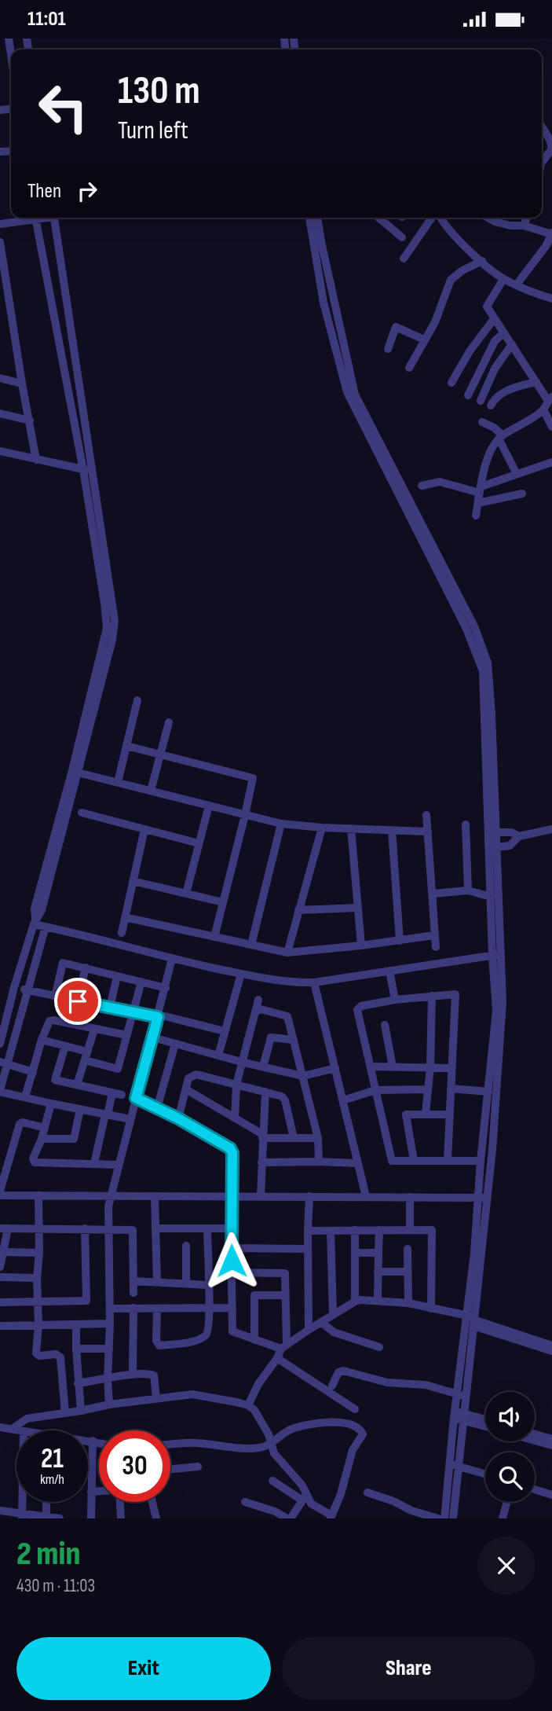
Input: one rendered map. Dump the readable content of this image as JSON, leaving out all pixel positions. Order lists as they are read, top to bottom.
{
  "page": {
    "status": "11:01",
    "turn": ["130 m", "Turn left"],
    "then": "Then",
    "speed": "21 km/h",
    "limit": "30",
    "heading": ["2 min", "430 m · 11:03"],
    "buttons": ["Exit", "Share"]
  }
}
